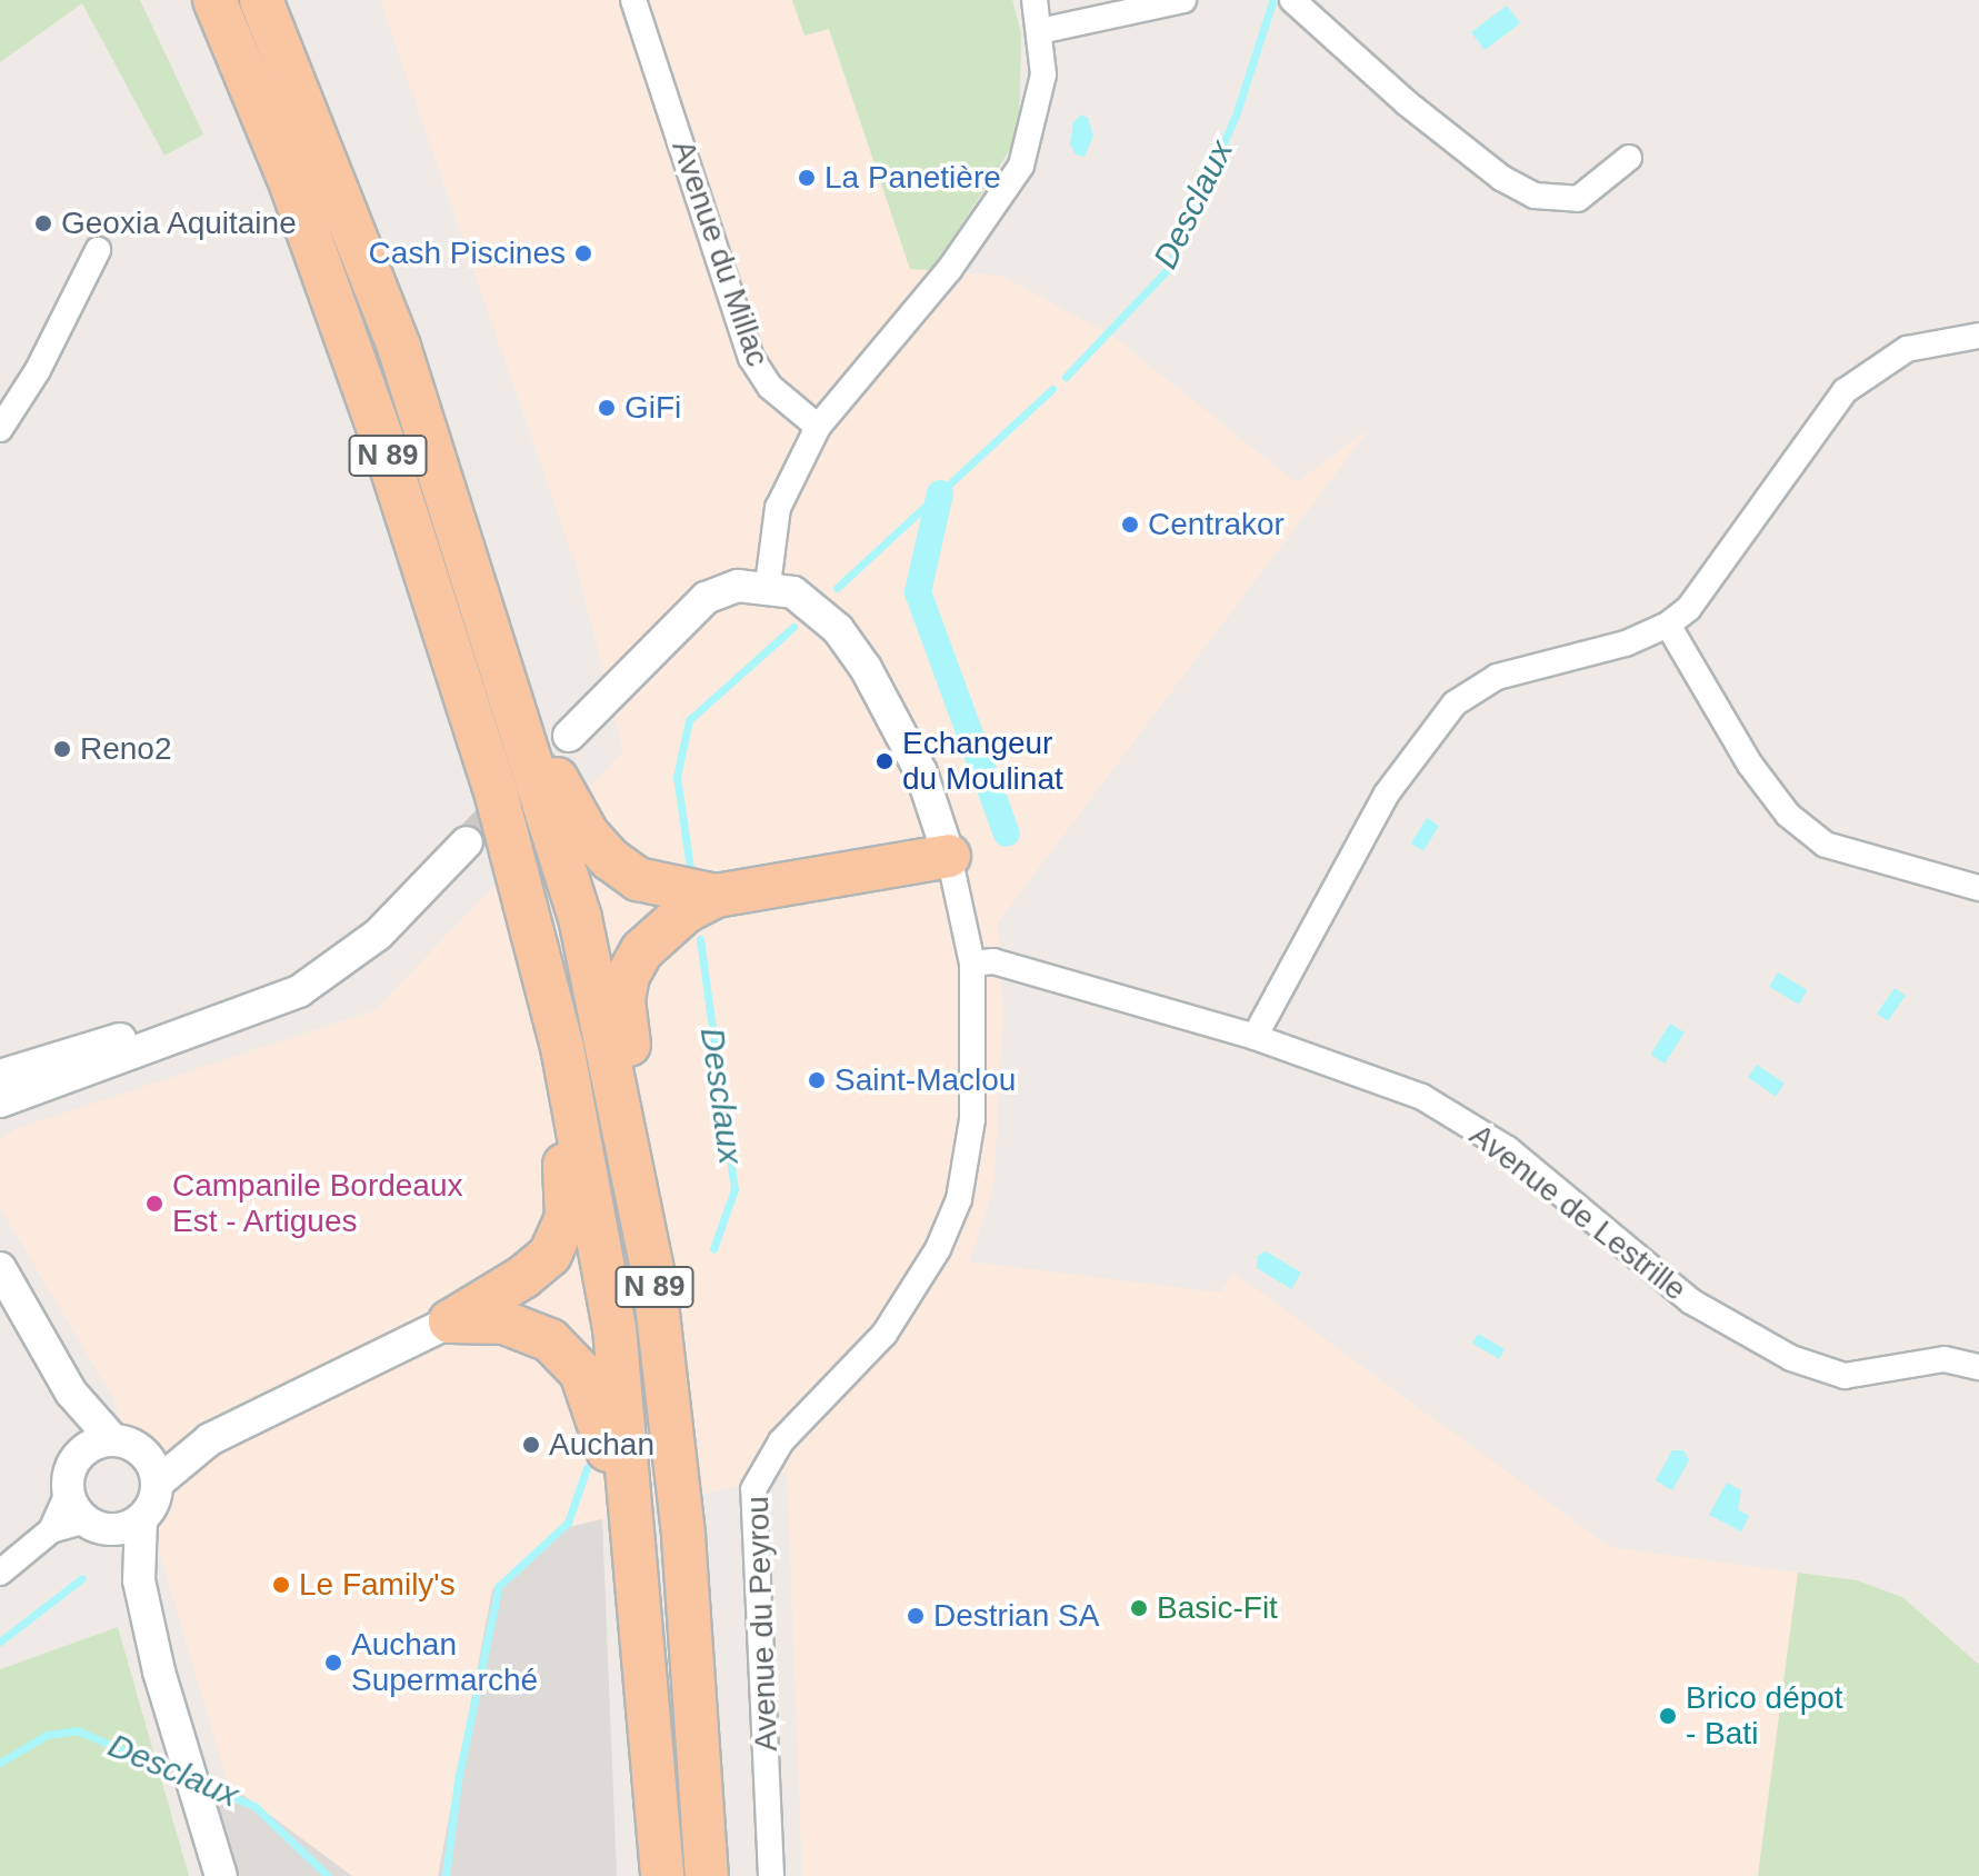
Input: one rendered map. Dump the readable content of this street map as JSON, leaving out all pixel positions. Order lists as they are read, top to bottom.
{
  "streets": {
    "highway": ["N 89"],
    "street": ["Avenue du Millac", "Avenue de Lestrille", "Avenue du Peyrou"]
  },
  "crossings": [
    ["Avenue de Lestrille", "Avenue du Peyrou"]
  ],
  "water": ["Desclaux"],
  "places": [
    "La Panetière",
    "Geoxia Aquitaine",
    "Cash Piscines",
    "GiFi",
    "Centrakor",
    "Reno2",
    "Echangeur du Moulinat",
    "Saint-Maclou",
    "Campanile Bordeaux Est - Artigues",
    "Auchan",
    "Le Family's",
    "Basic-Fit",
    "Destrian SA",
    "Auchan Supermarché",
    "Brico dépot - Bati"
  ]
}
